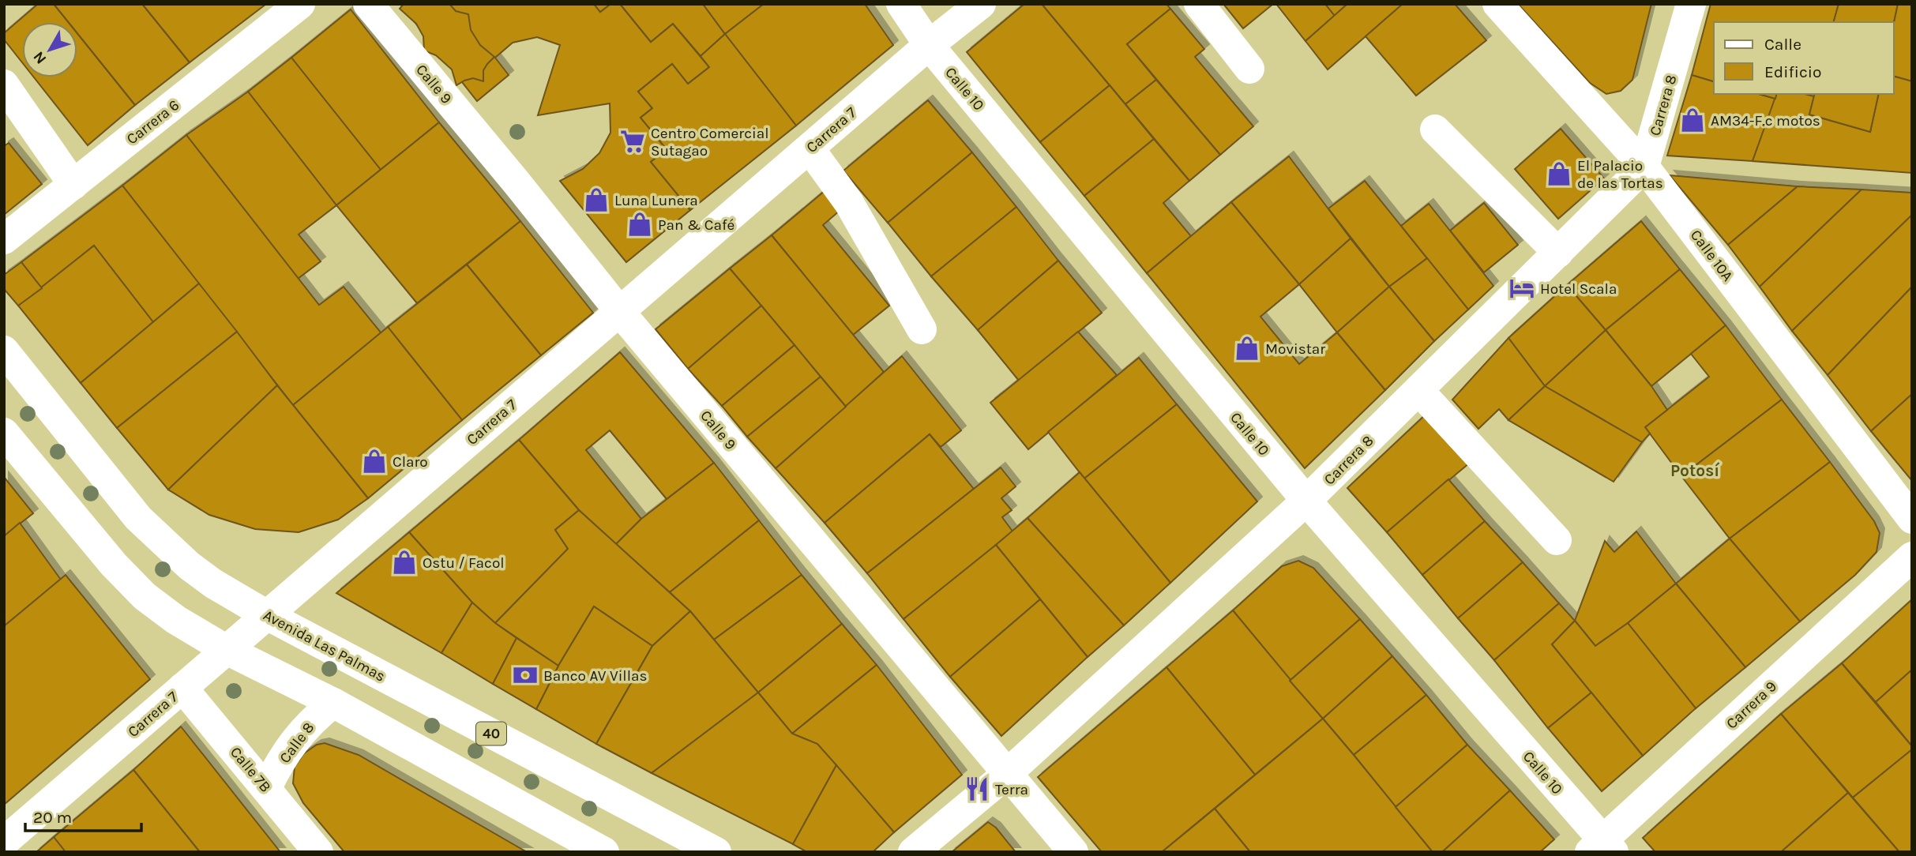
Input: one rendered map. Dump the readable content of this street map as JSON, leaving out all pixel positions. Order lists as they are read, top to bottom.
{
  "streets": {
    "street": [
      "Calle 9",
      "Calle 10",
      "Carrera 8",
      "Carrera 6",
      "Carrera 7",
      "Calle 10A",
      "Avenida Las Palmas",
      "Carrera 9",
      "40",
      "Calle 8",
      "Calle 7B"
    ]
  },
  "crossings": [
    ["Calle 9", "Carrera 8"],
    ["Calle 9", "Carrera 7"],
    ["Calle 10", "Carrera 8"],
    ["Calle 10", "Carrera 7"],
    ["Calle 10", "Carrera 9"],
    ["Carrera 8", "Calle 10A"],
    ["Carrera 7", "Avenida Las Palmas"],
    ["Carrera 7", "Calle 7B"],
    ["Calle 8", "Calle 7B"]
  ],
  "districts": ["Potosí"],
  "places": {
    "shop": [
      "AM34-F.c motos",
      "El Palacio de las Tortas",
      "Luna Lunera",
      "Pan & Café",
      "Movistar",
      "Claro",
      "Ostu / Facol"
    ],
    "supermarket": ["Centro Comercial Sutagao"],
    "hotel": ["Hotel Scala"],
    "bank": ["Banco AV Villas"],
    "restaurant": ["Terra"]
  },
  "legend": ["Calle", "Edificio"],
  "scale_bar": "20 m",
  "north": "bottom left"
}
